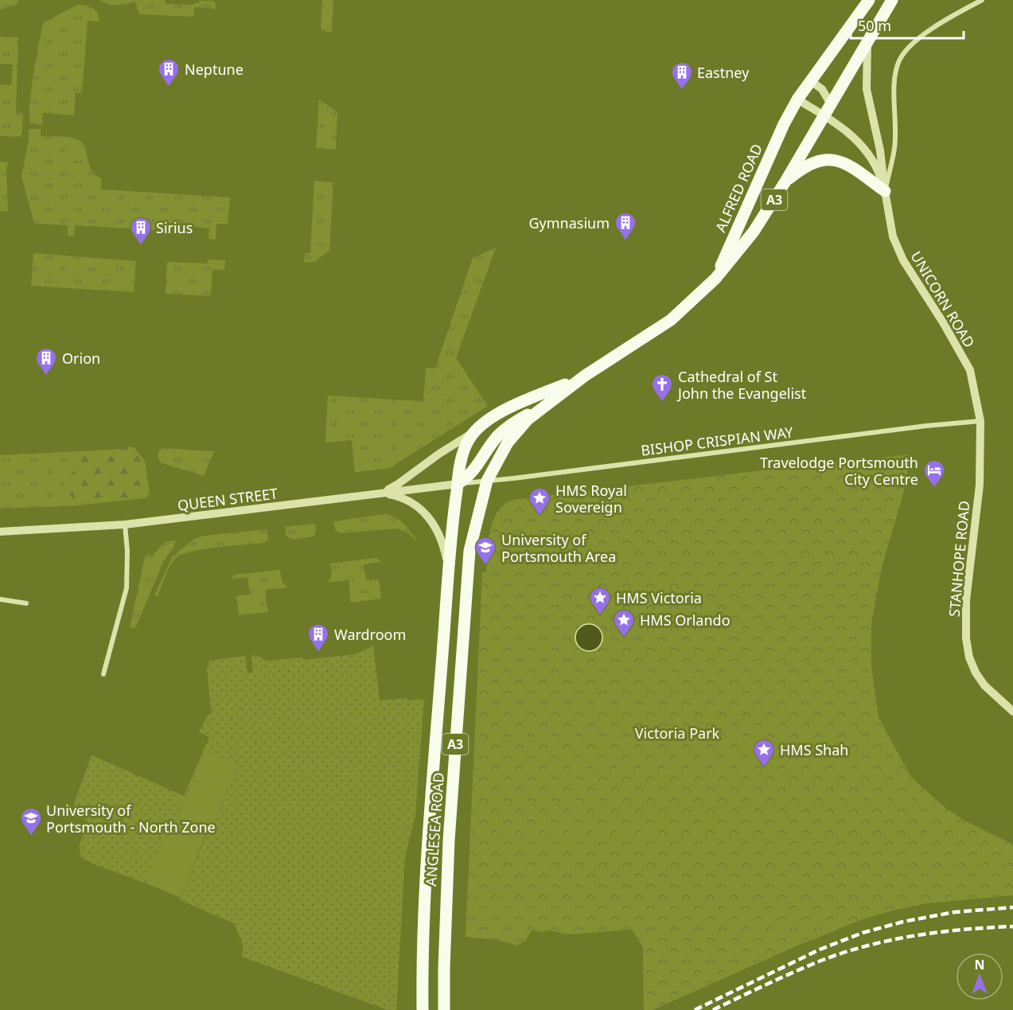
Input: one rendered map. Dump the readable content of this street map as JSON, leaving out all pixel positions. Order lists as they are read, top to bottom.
{
  "streets": {
    "main road": ["ALFRED ROAD", "A3", "ANGLESEA ROAD"],
    "street": [
      "UNICORN ROAD",
      "BISHOP CRISPIAN WAY",
      "QUEEN STREET",
      "STANHOPE ROAD"
    ]
  },
  "crossings": [
    ["ALFRED ROAD", "A3"],
    ["ALFRED ROAD", "UNICORN ROAD"],
    ["ALFRED ROAD", "BISHOP CRISPIAN WAY"],
    ["ALFRED ROAD", "QUEEN STREET"],
    ["ALFRED ROAD", "ANGLESEA ROAD"],
    ["A3", "UNICORN ROAD"],
    ["A3", "BISHOP CRISPIAN WAY"],
    ["A3", "QUEEN STREET"],
    ["A3", "ANGLESEA ROAD"],
    ["UNICORN ROAD", "BISHOP CRISPIAN WAY"],
    ["UNICORN ROAD", "STANHOPE ROAD"],
    ["BISHOP CRISPIAN WAY", "QUEEN STREET"],
    ["BISHOP CRISPIAN WAY", "STANHOPE ROAD"],
    ["BISHOP CRISPIAN WAY", "ANGLESEA ROAD"],
    ["QUEEN STREET", "ANGLESEA ROAD"]
  ],
  "parks": ["Victoria Park"],
  "places": {
    "building": [
      "Neptune",
      "Eastney",
      "Gymnasium",
      "Sirius",
      "Orion",
      "Wardroom"
    ],
    "church": ["Cathedral of St John the Evangelist"],
    "hotel": ["Travelodge Portsmouth City Centre"],
    "place": [
      "HMS Royal Sovereign",
      "HMS Victoria",
      "HMS Orlando",
      "HMS Shah"
    ],
    "school or university": ["University of Portsmouth Area", "University of Portsmouth - North Zone"]
  },
  "scale_bar": "50 m",
  "north": "top"
}
